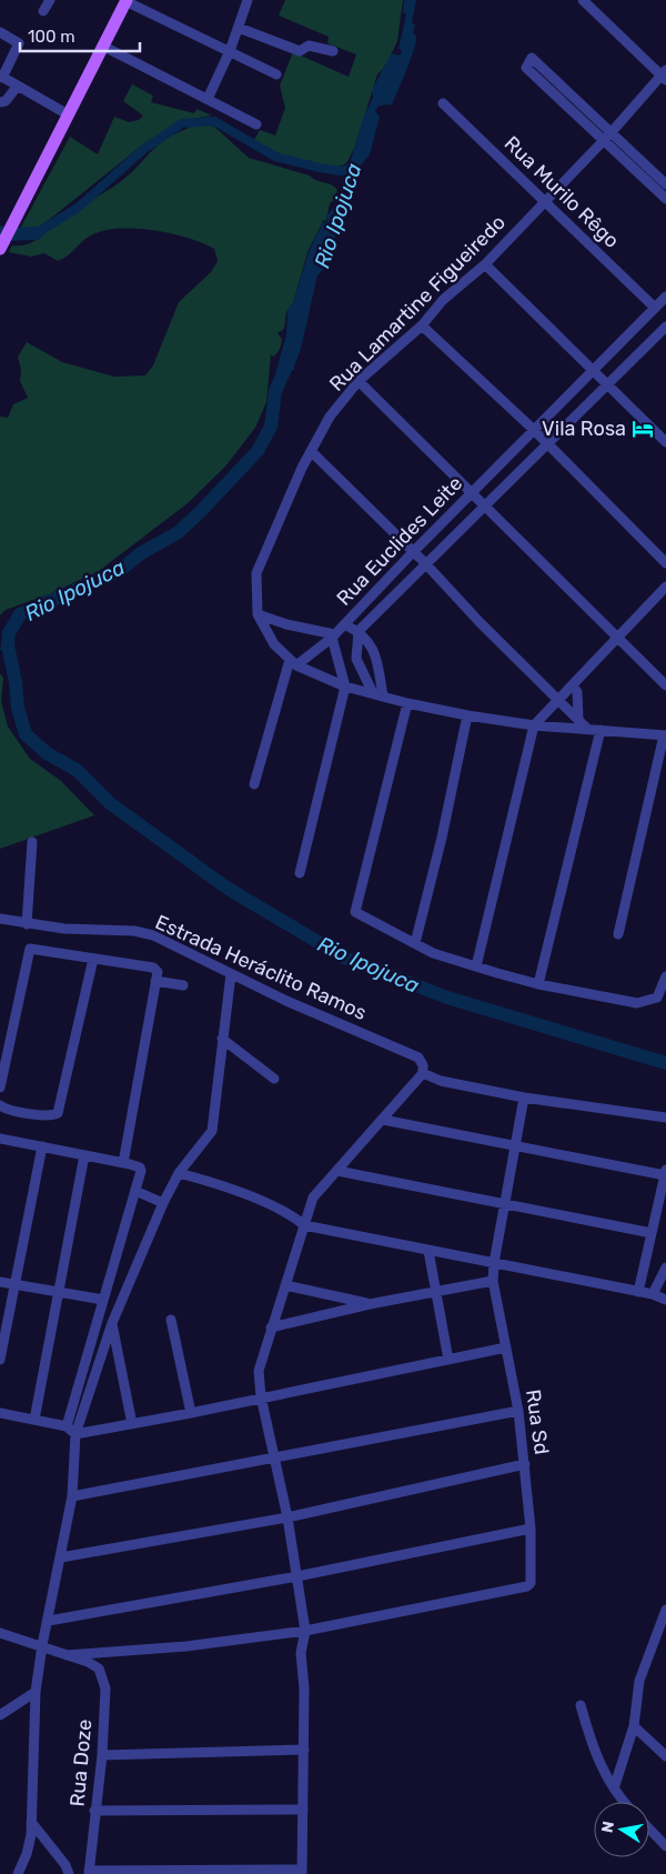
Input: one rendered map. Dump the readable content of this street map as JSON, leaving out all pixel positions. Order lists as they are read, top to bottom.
{
  "streets": {
    "street": [
      "Rua Murilo Rêgo",
      "Rua Lamartine Figueiredo",
      "Rua Euclides Leite",
      "Estrada Heráclito Ramos",
      "Rua Sd",
      "Rua Doze"
    ]
  },
  "crossings": [
    ["Rua Murilo Rêgo", "Rua Lamartine Figueiredo"],
    ["Rua Murilo Rêgo", "Rua Euclides Leite"]
  ],
  "water": ["Rio Ipojuca"],
  "places": {
    "hotel": ["Vila Rosa"]
  },
  "scale_bar": "100 m",
  "north": "left"
}
